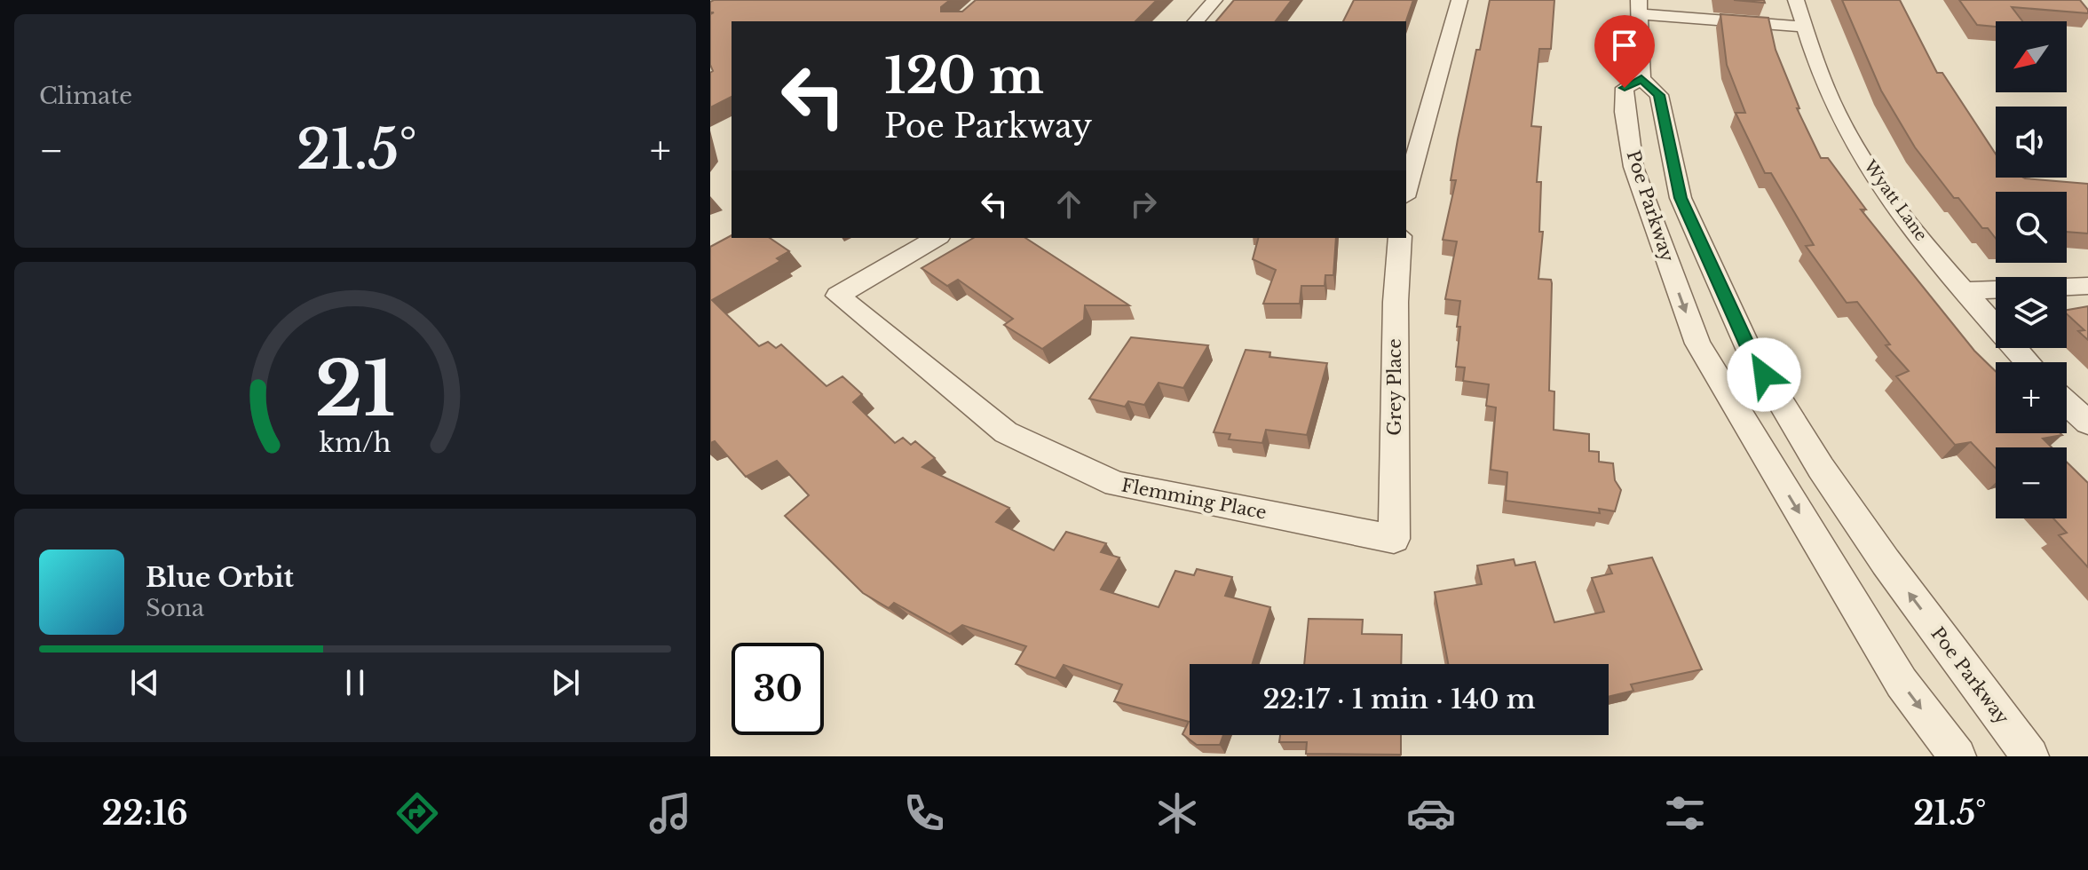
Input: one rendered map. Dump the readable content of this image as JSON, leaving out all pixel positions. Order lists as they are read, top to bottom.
{
  "streets": {
    "street": [
      "Wyatt Lane",
      "Poe Parkway",
      "Grey Place",
      "Flemming Place"
    ]
  },
  "crossings": [
    ["Grey Place", "Flemming Place"]
  ],
  "north": "bottom left",
  "page": {
    "tile": "Climate",
    "map_buttons": ["+", "−"],
    "turn": ["120 m", "Poe Parkway"],
    "heat": ["−", "21.5°", "+"],
    "song": ["Blue Orbit", "Sona"],
    "limit": "30",
    "trip": "22:17 · 1 min · 140 m",
    "tabs": ["22:16", "21.5°"],
    "gauge": ["21", "km/h"]
  }
}
